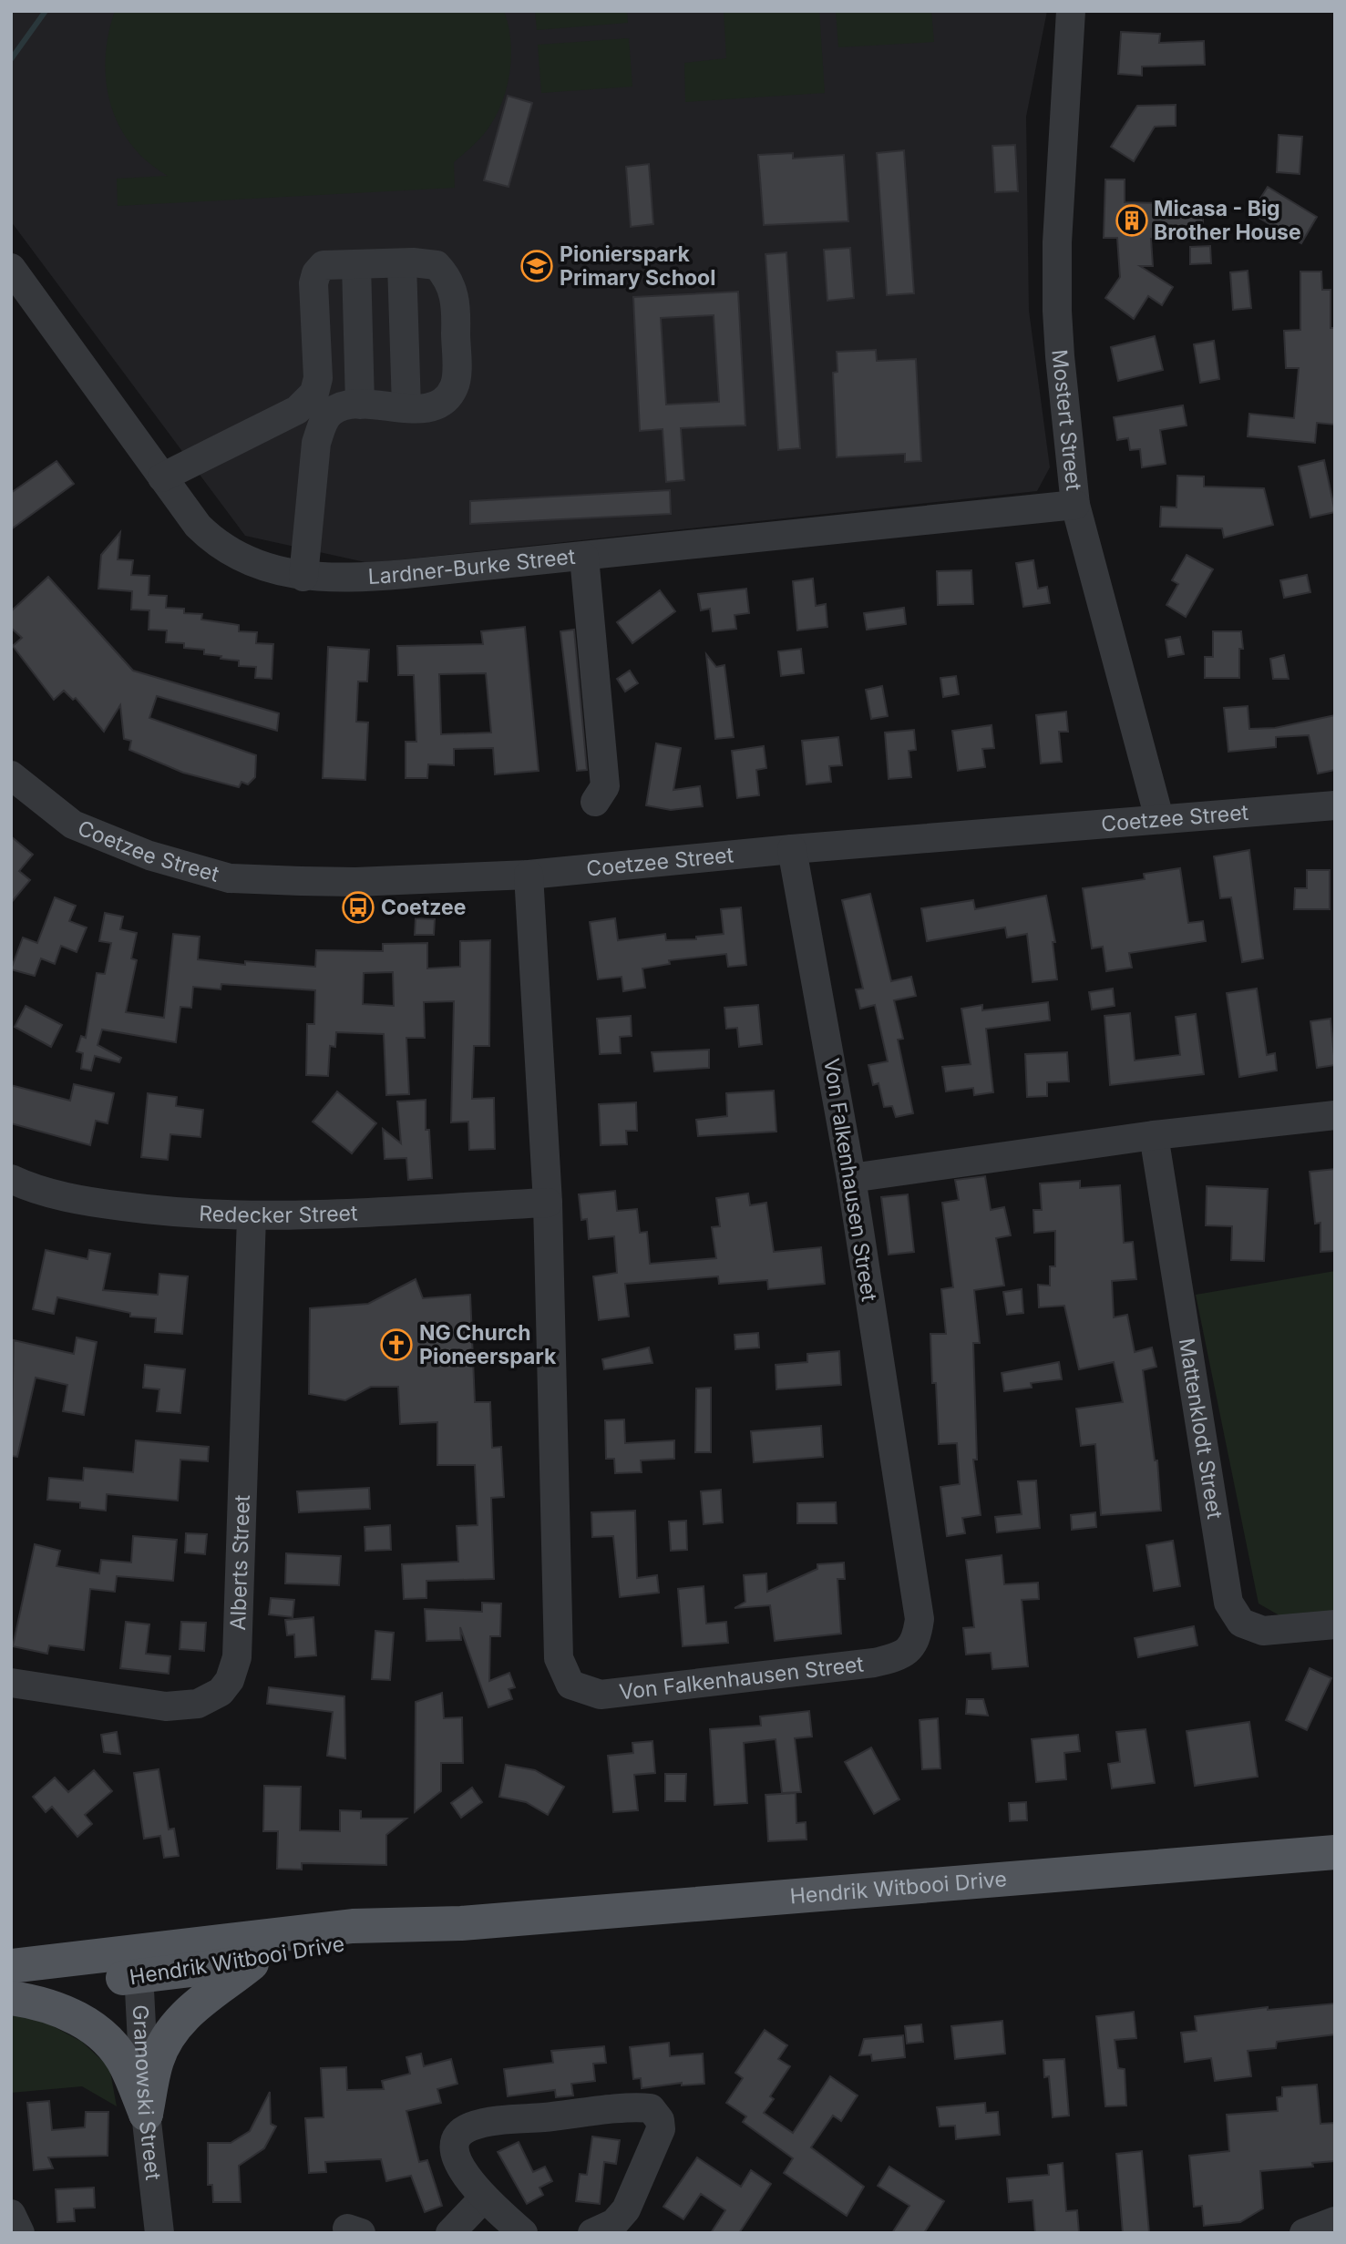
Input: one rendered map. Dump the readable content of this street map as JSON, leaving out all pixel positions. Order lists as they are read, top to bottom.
{
  "streets": {
    "main road": ["Hendrik Witbooi Drive"],
    "street": [
      "Mostert Street",
      "Lardner-Burke Street",
      "Coetzee Street",
      "Von Falkenhausen Street",
      "Redecker Street",
      "Mattenklodt Street",
      "Alberts Street",
      "Gramowski Street"
    ]
  },
  "crossings": [
    ["Mostert Street", "Lardner-Burke Street"],
    ["Mostert Street", "Coetzee Street"],
    ["Coetzee Street", "Von Falkenhausen Street"],
    ["Von Falkenhausen Street", "Redecker Street"],
    ["Redecker Street", "Alberts Street"],
    ["Hendrik Witbooi Drive", "Gramowski Street"]
  ],
  "places": {
    "building": ["Micasa - Big Brother House"],
    "school or university": ["Pionierspark Primary School"],
    "bus stop": ["Coetzee"],
    "church": ["NG Church Pioneerspark"]
  }
}
